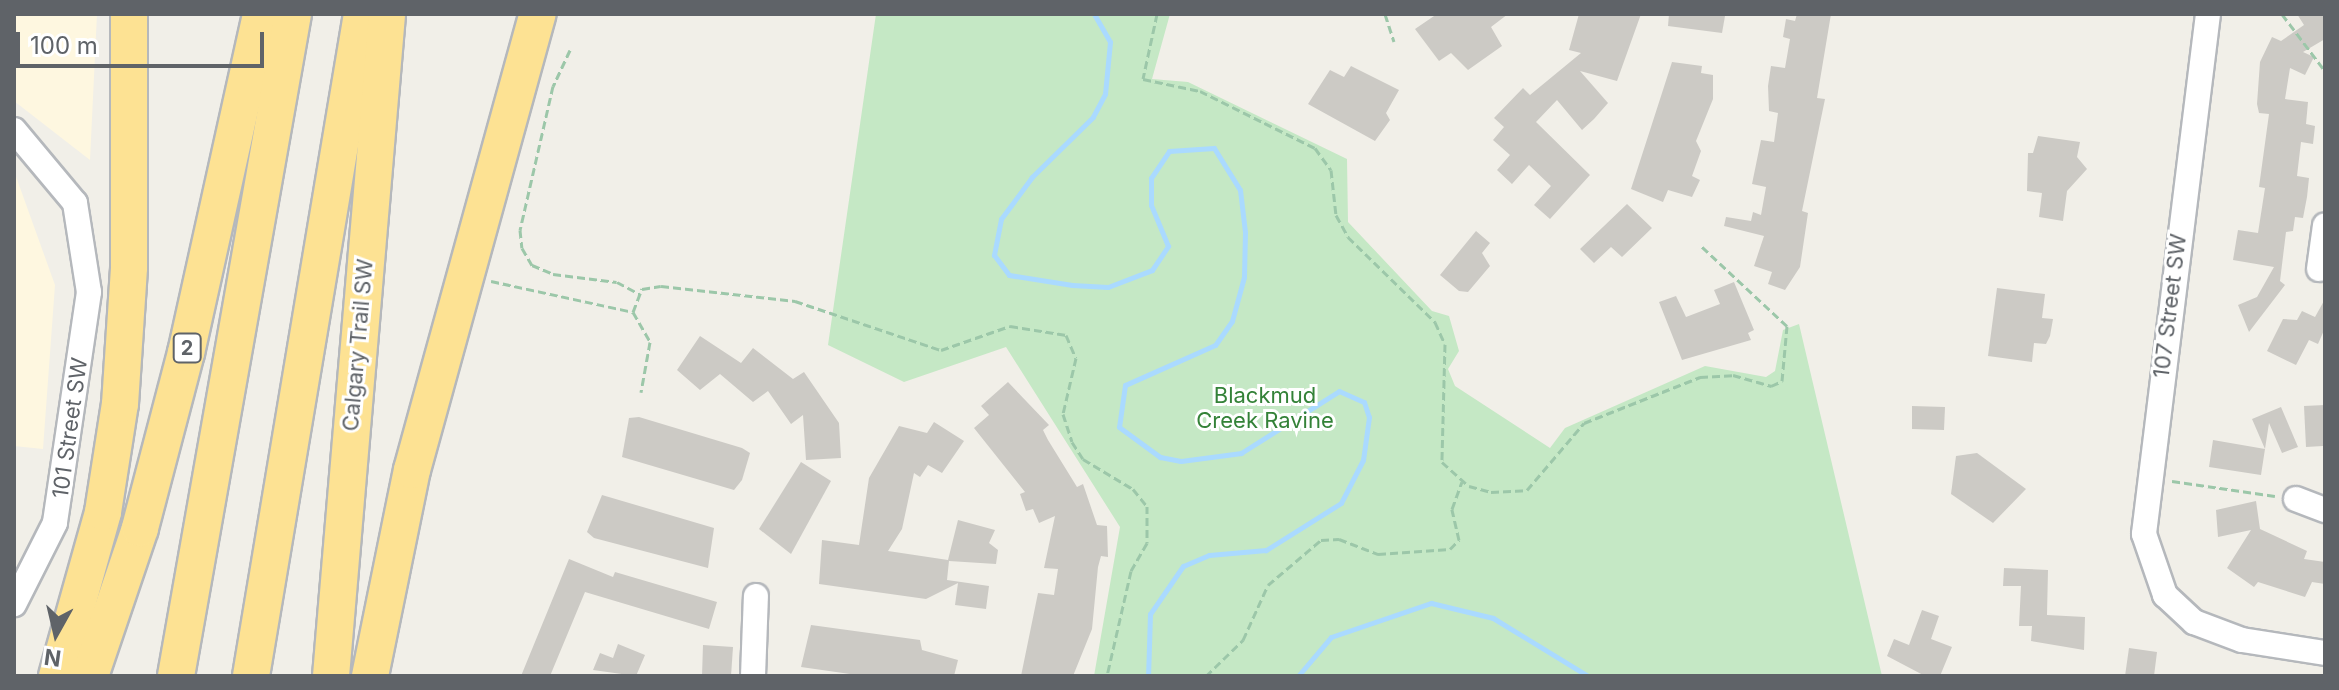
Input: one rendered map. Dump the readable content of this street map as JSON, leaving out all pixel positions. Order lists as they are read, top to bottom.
{
  "streets": {
    "highway": ["Calgary Trail SW", "2"],
    "street": ["107 Street SW", "101 Street SW"]
  },
  "parks": ["Blackmud Creek Ravine"],
  "scale_bar": "100 m",
  "north": "bottom"
}
